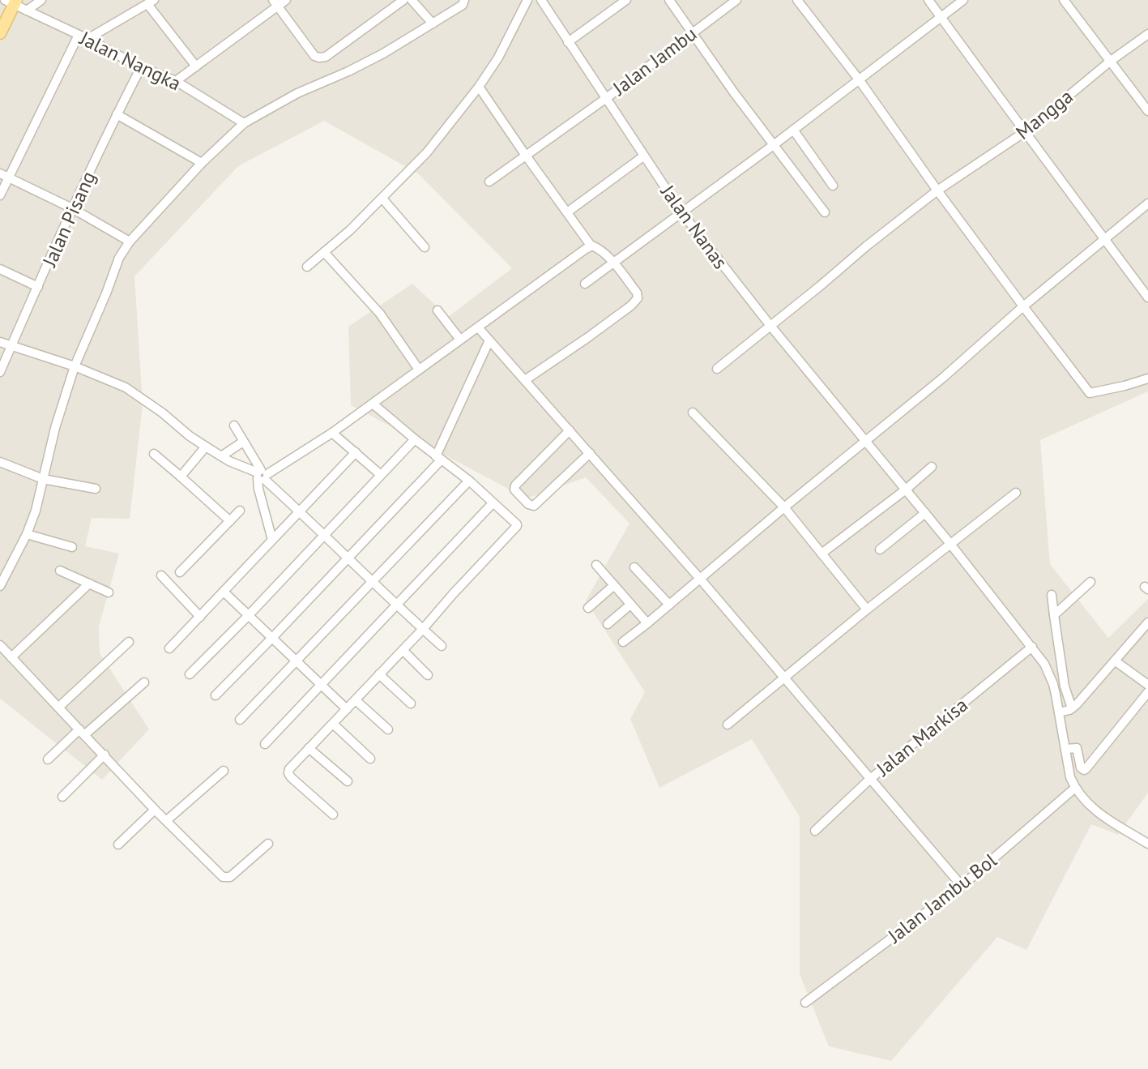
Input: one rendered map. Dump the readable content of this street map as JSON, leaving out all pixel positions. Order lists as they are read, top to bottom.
{
  "streets": {
    "street": [
      "Jalan Nangka",
      "Jalan Jambu",
      "Mangga",
      "Jalan Pisang",
      "Jalan Nanas",
      "Jalan Markisa",
      "Jalan Jambu Bol"
    ]
  },
  "crossings": [
    ["Jalan Nangka", "Jalan Pisang"],
    ["Jalan Jambu", "Jalan Nanas"],
    ["Mangga", "Jalan Nanas"],
    ["Jalan Nanas", "Jalan Markisa"]
  ]
}
